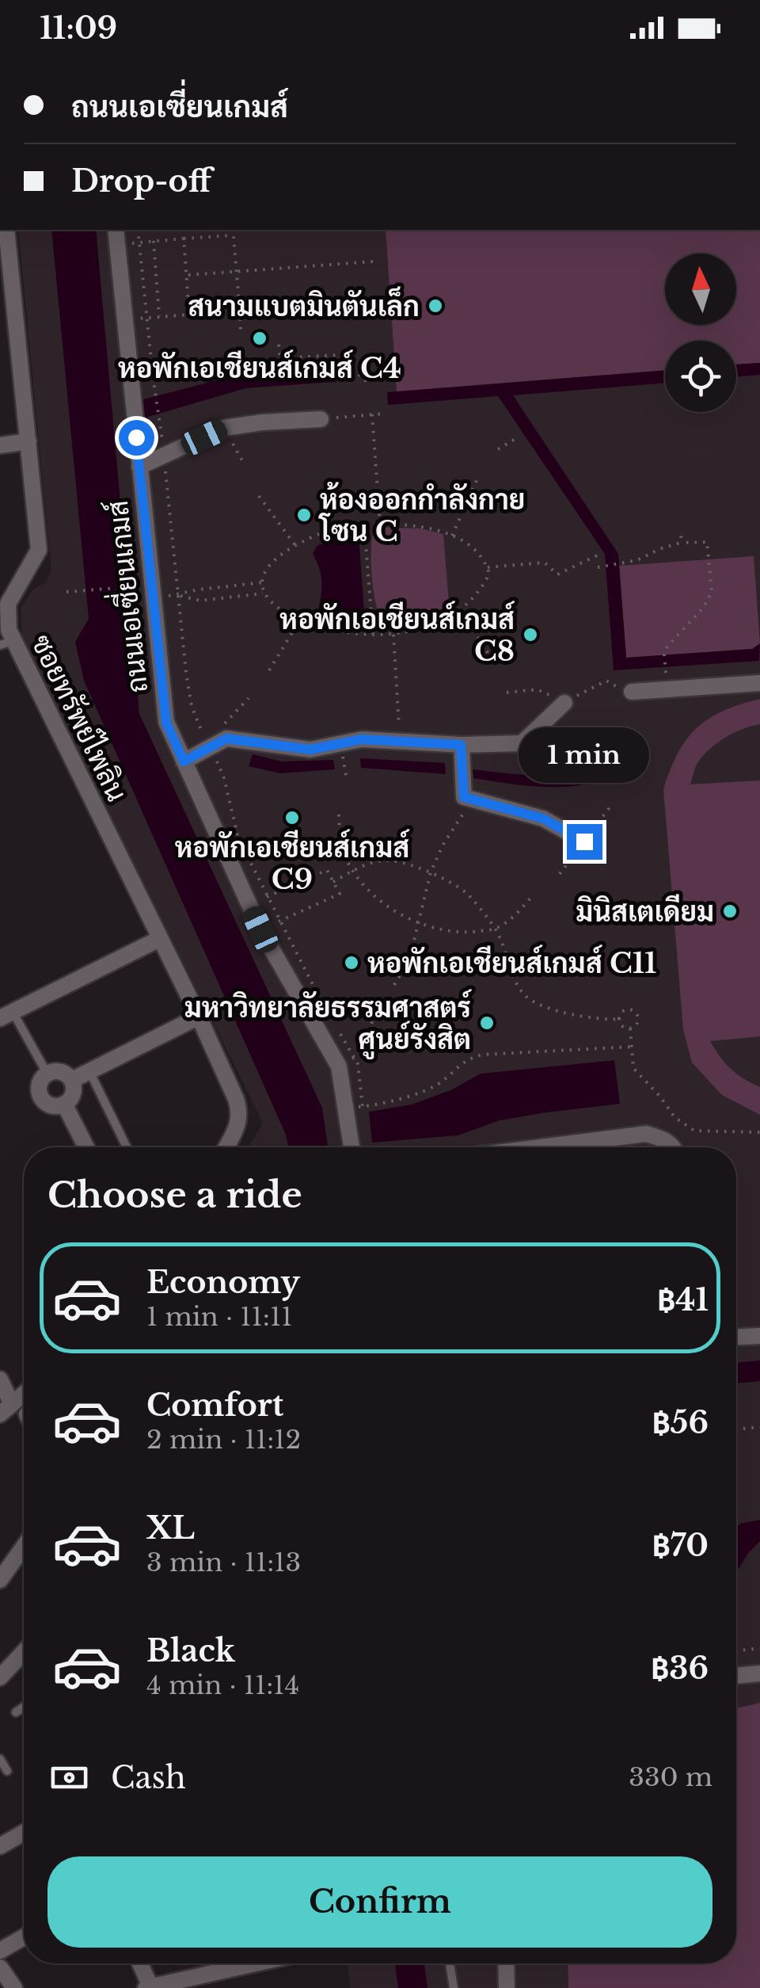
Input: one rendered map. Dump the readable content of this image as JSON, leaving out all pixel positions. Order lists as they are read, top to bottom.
{
  "streets": {
    "street": ["ถนนเอเซี่ยนเกมส์", "ซอยทรัพย์ไพลิน"]
  },
  "places": [
    "สนามแบตมินตันเล็ก",
    "หอพักเอเชียนส์เกมส์ C4",
    "ห้องออกกำลังกาย โซน C",
    "หอพักเอเชียนส์เกมส์ C8",
    "หอพักเอเชียนส์เกมส์ C9",
    "มินิสเตเดียม",
    "หอพักเอเชียนส์เกมส์ C11",
    "มหาวิทยาลัยธรรมศาสตร์ ศูนย์รังสิต"
  ],
  "north": "top",
  "page": {
    "status": "11:09",
    "banner": ["ถนนเอเซี่ยนเกมส์", "Drop-off"],
    "bubble": "1 min",
    "heading": "Choose a ride",
    "list": [
      {
        "name": "Economy",
        "note": "1 min · 11:11",
        "value": "฿41"
      },
      {
        "name": "Comfort",
        "note": "2 min · 11:12",
        "value": "฿56"
      },
      {
        "name": "XL",
        "note": "3 min · 11:13",
        "value": "฿70"
      },
      {
        "name": "Black",
        "note": "4 min · 11:14",
        "value": "฿36"
      }
    ],
    "pay": ["Cash", "330 m"],
    "buttons": "Confirm"
  }
}
